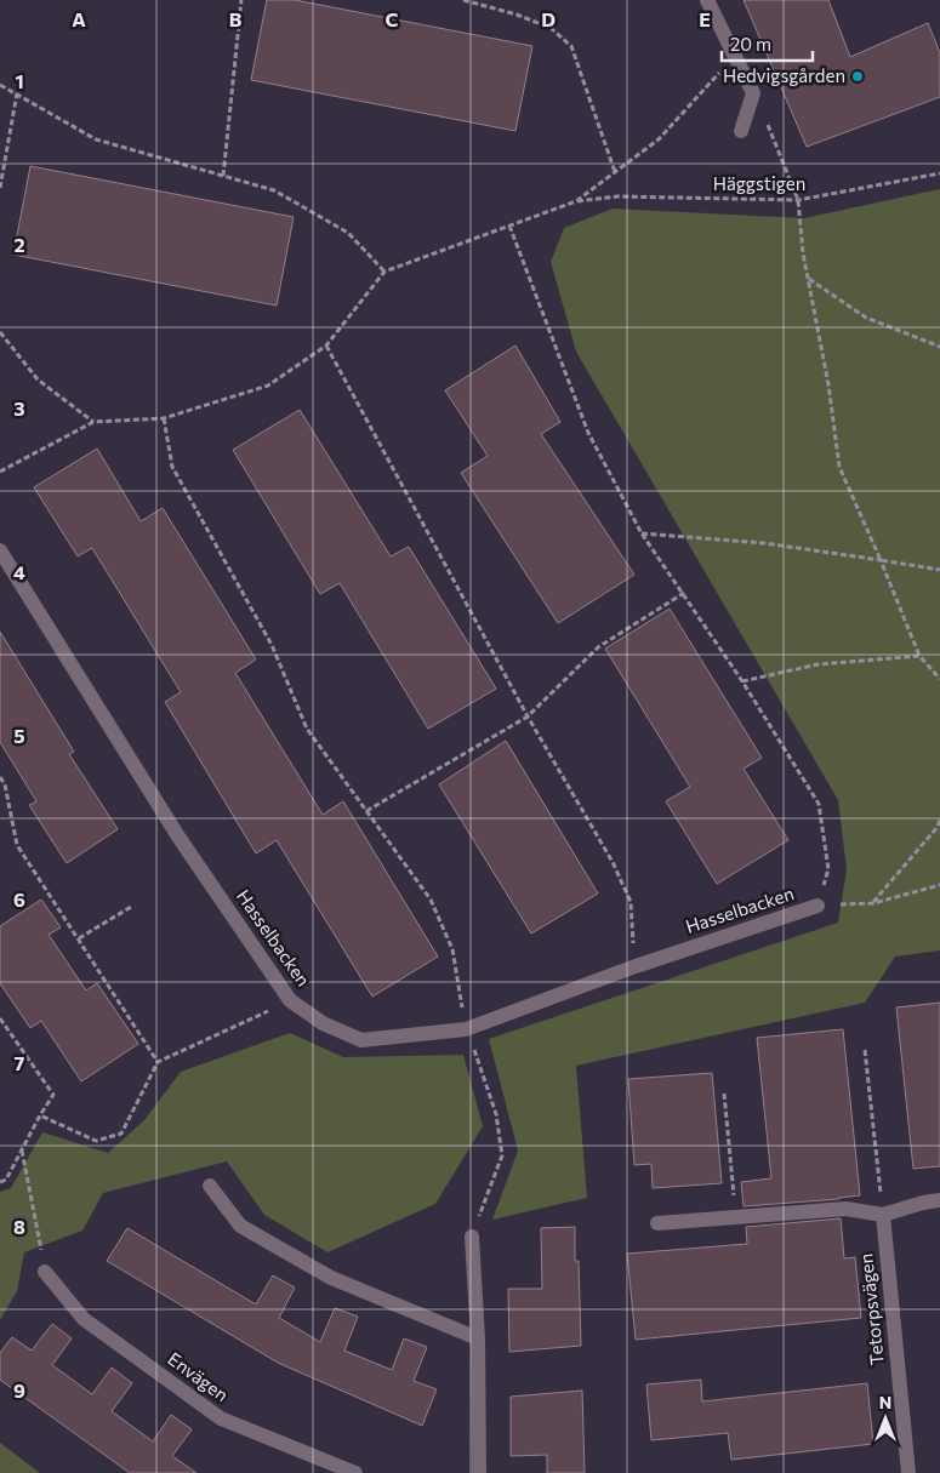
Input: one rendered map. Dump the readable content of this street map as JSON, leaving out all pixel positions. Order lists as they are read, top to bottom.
{
  "streets": {
    "street": ["Hasselbacken", "Tetorpsvägen", "Envägen"],
    "path": ["Häggstigen"]
  },
  "places": ["Hedvigsgården"],
  "scale_bar": "20 m",
  "north": "top",
  "grid": {
    "columns": [
      "A",
      "B",
      "C",
      "D",
      "E"
    ],
    "rows": [
      "1",
      "2",
      "3",
      "4",
      "5",
      "6",
      "7",
      "8",
      "9"
    ]
  }
}
